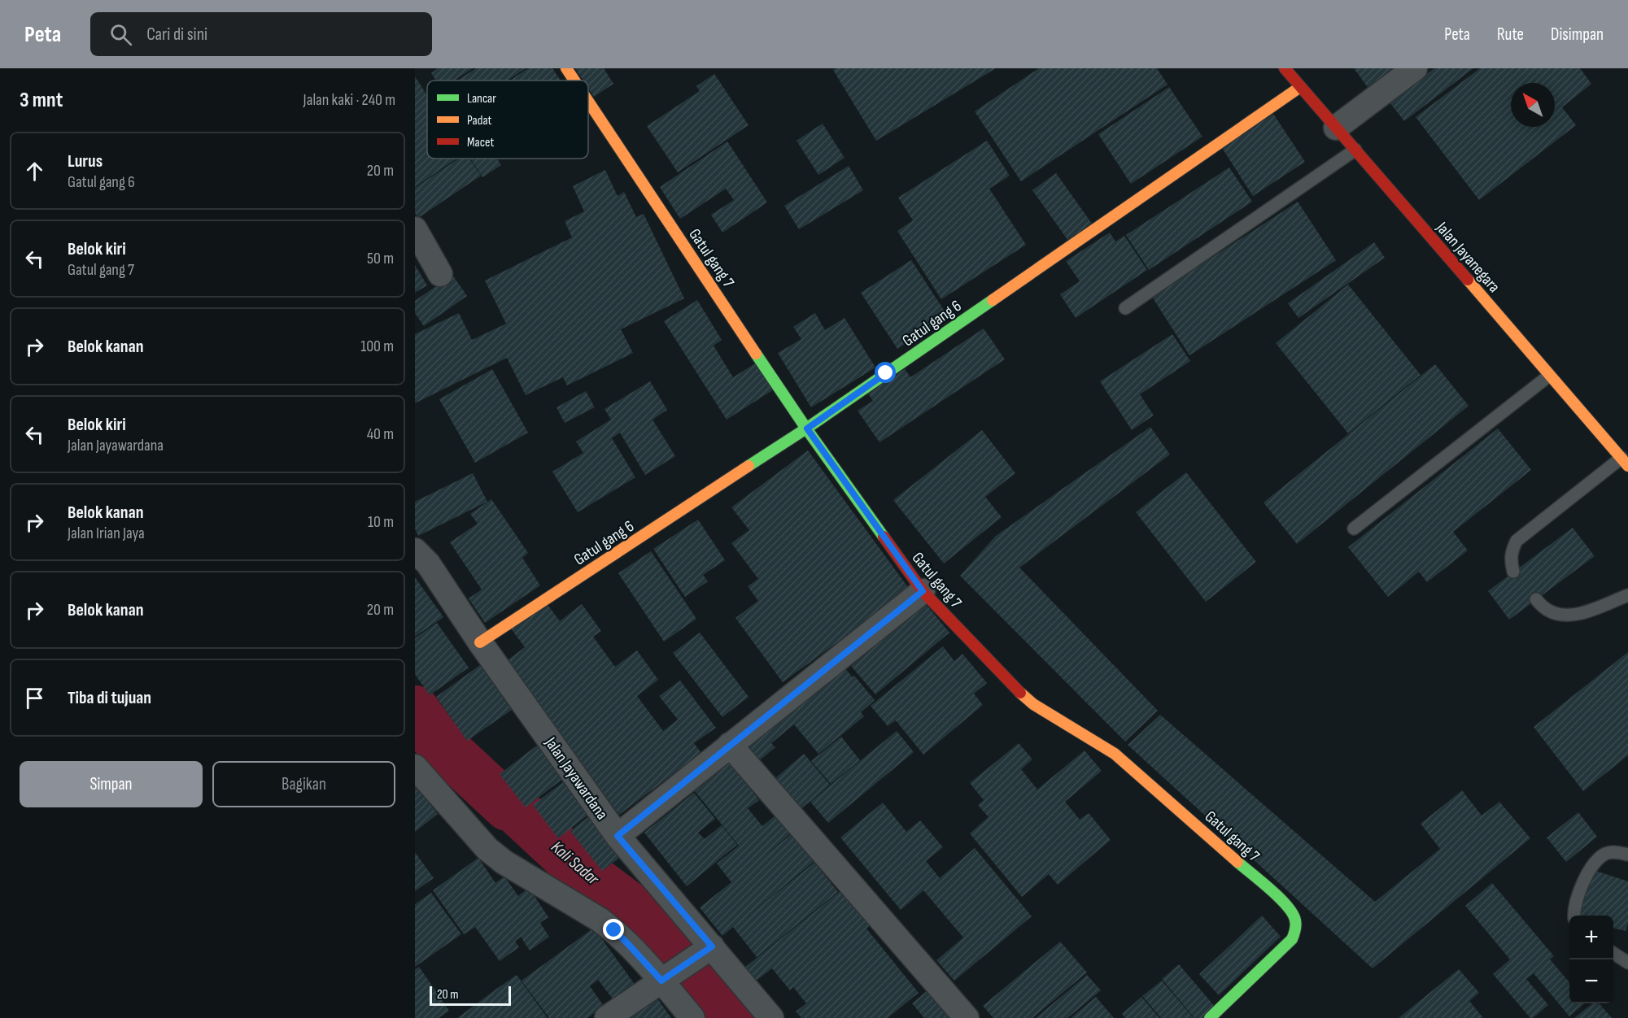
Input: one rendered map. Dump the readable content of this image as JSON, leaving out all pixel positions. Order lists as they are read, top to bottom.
{
  "streets": {
    "street": [
      "Jalan Jayanegara",
      "Gatul gang 7",
      "Gatul gang 6",
      "Jalan Jayawardana"
    ]
  },
  "crossings": [
    ["Jalan Jayanegara", "Gatul gang 6"],
    ["Gatul gang 7", "Gatul gang 6"],
    ["Gatul gang 6", "Jalan Jayawardana"]
  ],
  "water": ["Kali Sadar"],
  "legend": ["Lancar", "Padat", "Macet"],
  "scale_bar": "20 m",
  "north": "top left",
  "page": {
    "header": "Peta",
    "search": "Cari di sini",
    "nav": ["Peta", "Rute", "Disimpan"],
    "heading": ["3 mnt", "Jalan kaki · 240 m"],
    "list": [
      ["Lurus", "Gatul gang 6", "20 m"],
      ["Belok kiri", "Gatul gang 7", "50 m"],
      ["Belok kanan", "100 m"],
      ["Belok kiri", "Jalan Jayawardana", "40 m"],
      ["Belok kanan", "Jalan Irian Jaya", "10 m"],
      ["Belok kanan", "20 m"],
      "Tiba di tujuan"
    ],
    "buttons": ["Simpan", "Bagikan"],
    "map_buttons": ["+", "−"],
    "scale": "20 m"
  }
}
